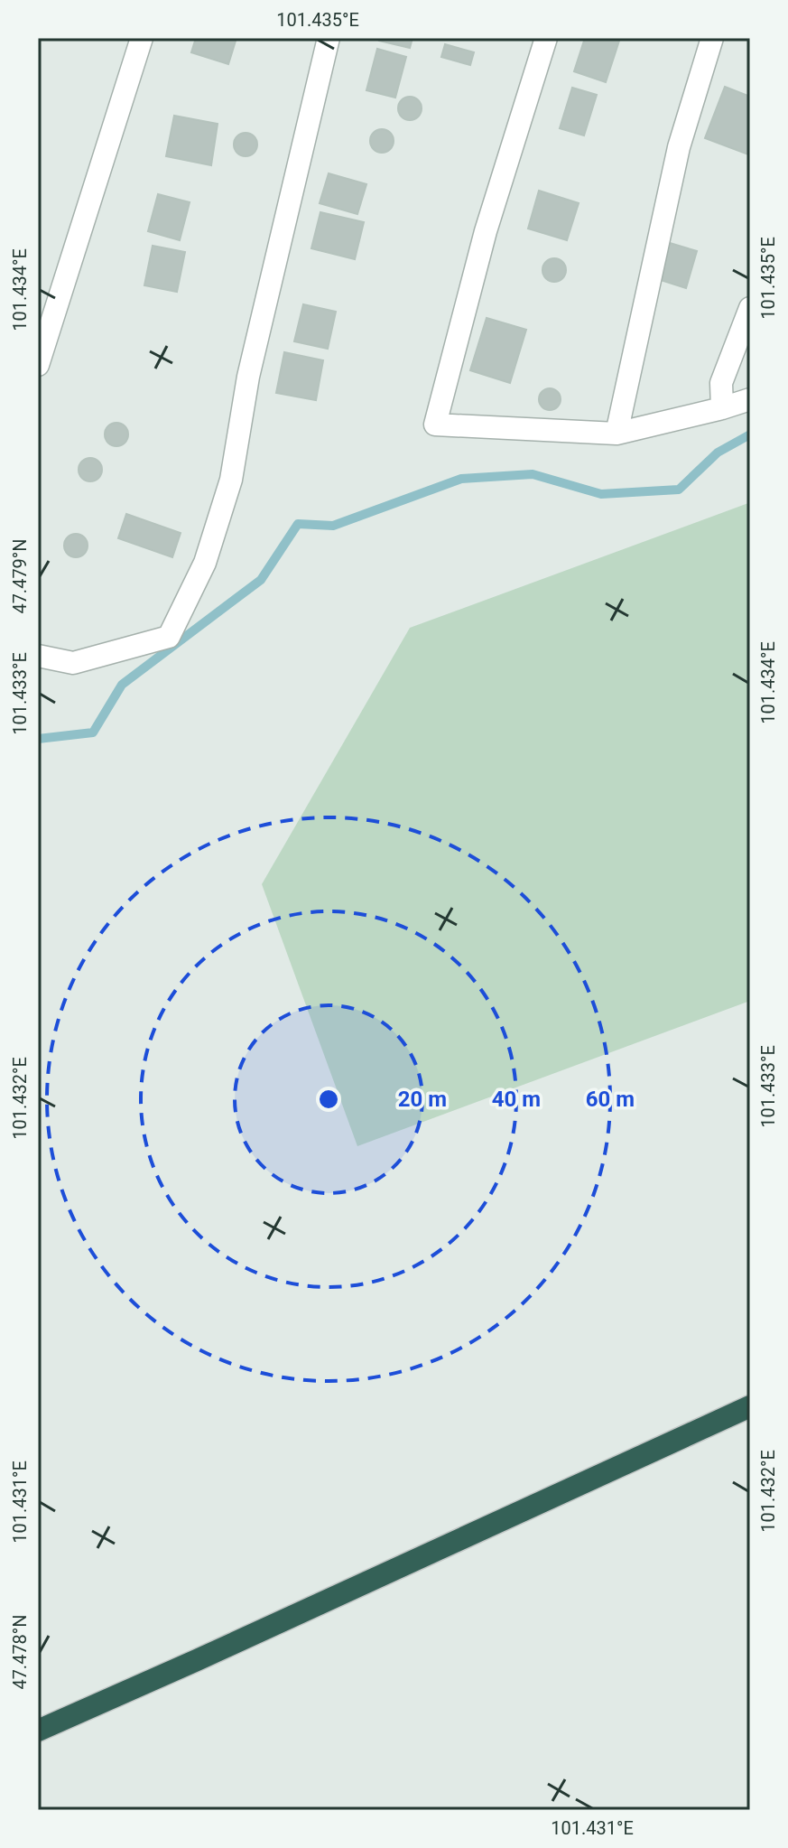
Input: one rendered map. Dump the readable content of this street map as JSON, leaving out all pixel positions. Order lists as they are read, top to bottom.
{
  "coordinates": [
    "101.435°E",
    "101.434°E",
    "47.479°N",
    "101.433°E",
    "101.432°E",
    "101.431°E",
    "47.478°N"
  ],
  "rings": ["20 m", "40 m", "60 m"]
}
